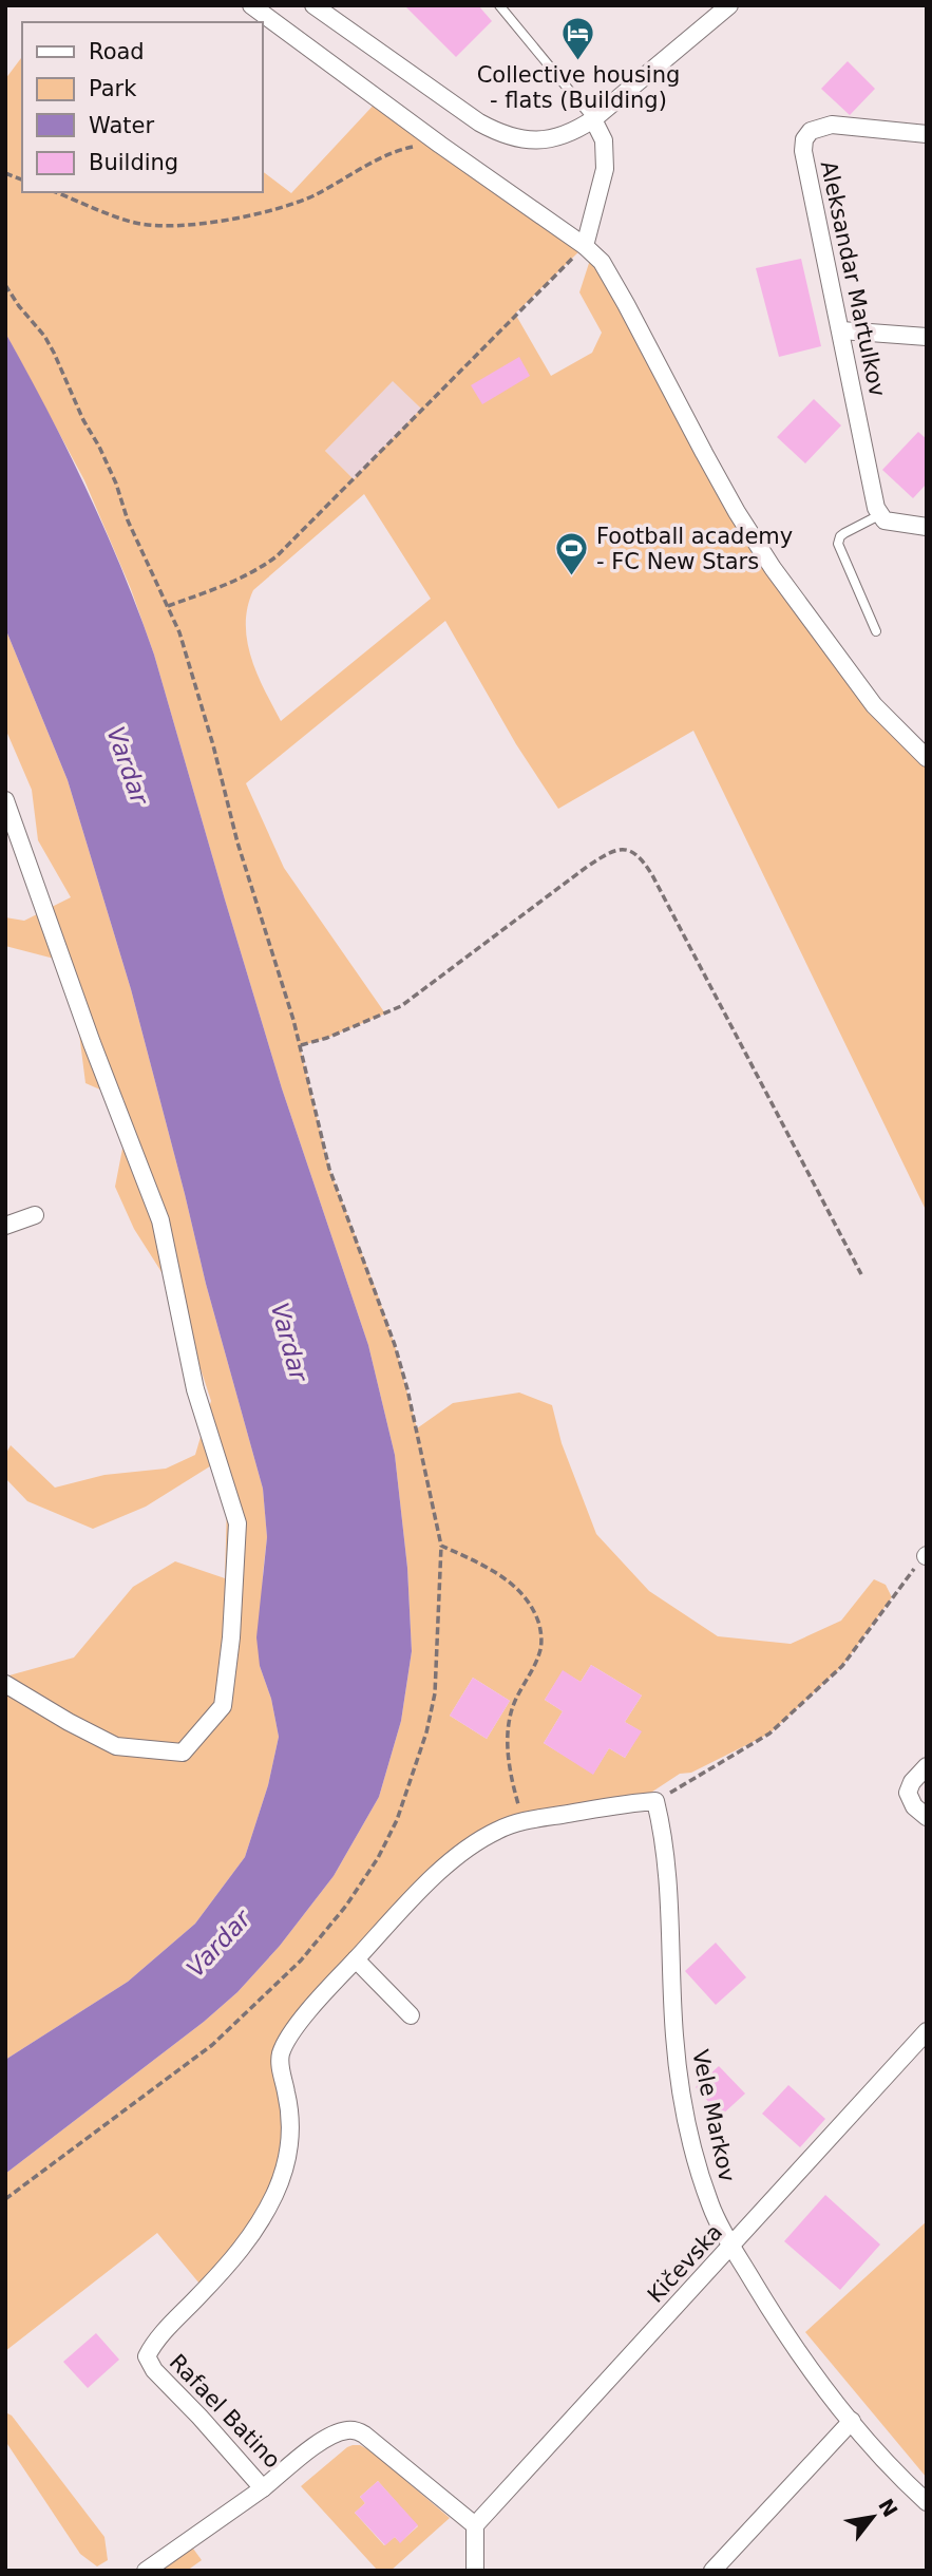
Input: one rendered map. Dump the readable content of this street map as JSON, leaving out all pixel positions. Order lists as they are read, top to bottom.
{
  "streets": {
    "street": [
      "Aleksandar Martulkov",
      "Vele Markov",
      "Kičevska",
      "Rafael Batino"
    ]
  },
  "crossings": [
    ["Vele Markov", "Kičevska"],
    ["Vele Markov", "Rafael Batino"],
    ["Kičevska", "Rafael Batino"]
  ],
  "water": ["Vardar"],
  "places": {
    "hotel": ["Collective housing - flats (Building)"],
    "sports": ["Football academy - FC New Stars"]
  },
  "legend": [
    "Road",
    "Park",
    "Water",
    "Building"
  ],
  "north": "top right"
}
